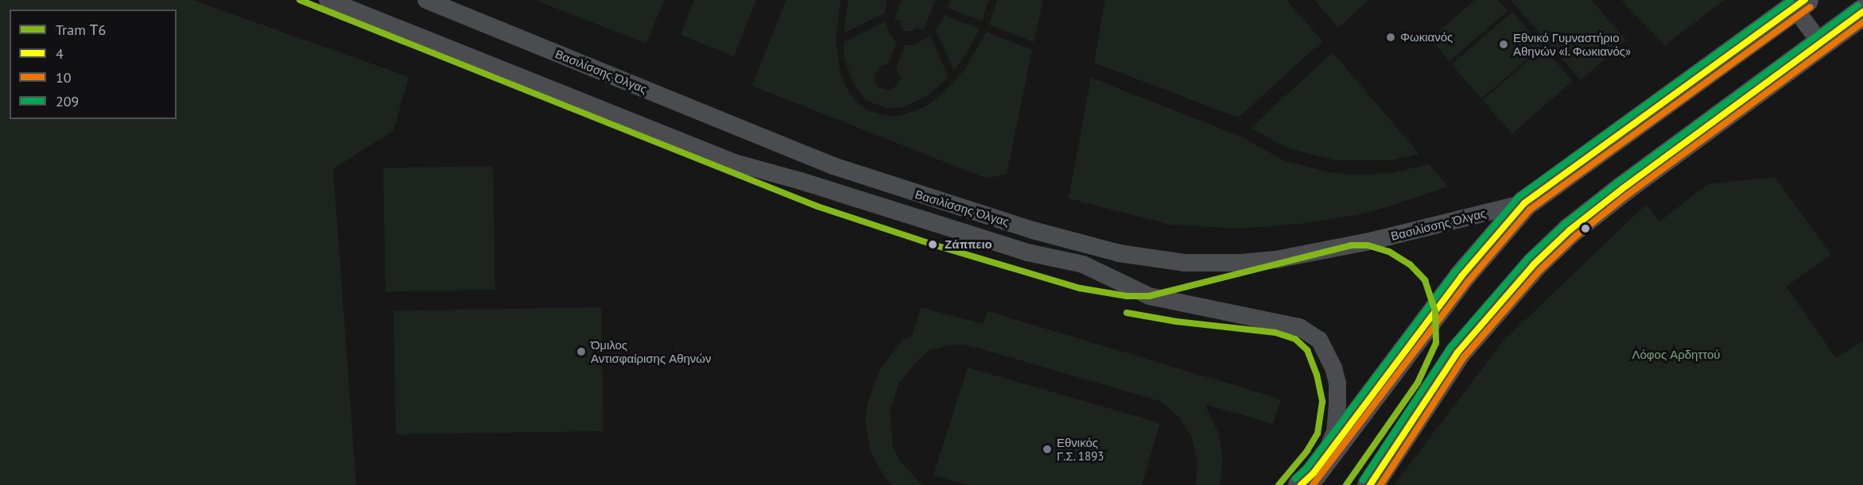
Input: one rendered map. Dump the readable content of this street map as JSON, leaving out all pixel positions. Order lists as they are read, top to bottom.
{
  "streets": {
    "street": ["Βασιλίσσης Όλγας"]
  },
  "parks": ["Λόφος Αρδηττού"],
  "places": [
    "Φωκιανός",
    "Εθνικό Γυμναστήριο Αθηνών «Ι. Φωκιανός»",
    "Ζάππειο",
    "Όμιλος Αντισφαίρισης Αθηνών",
    "Εθνικός Γ.Σ. 1893"
  ],
  "lines": [
    "tram line Τ6",
    "transit line 4",
    "transit line 209",
    "transit line 10"
  ],
  "legend": [
    "Tram Τ6",
    "4",
    "10",
    "209"
  ]
}
